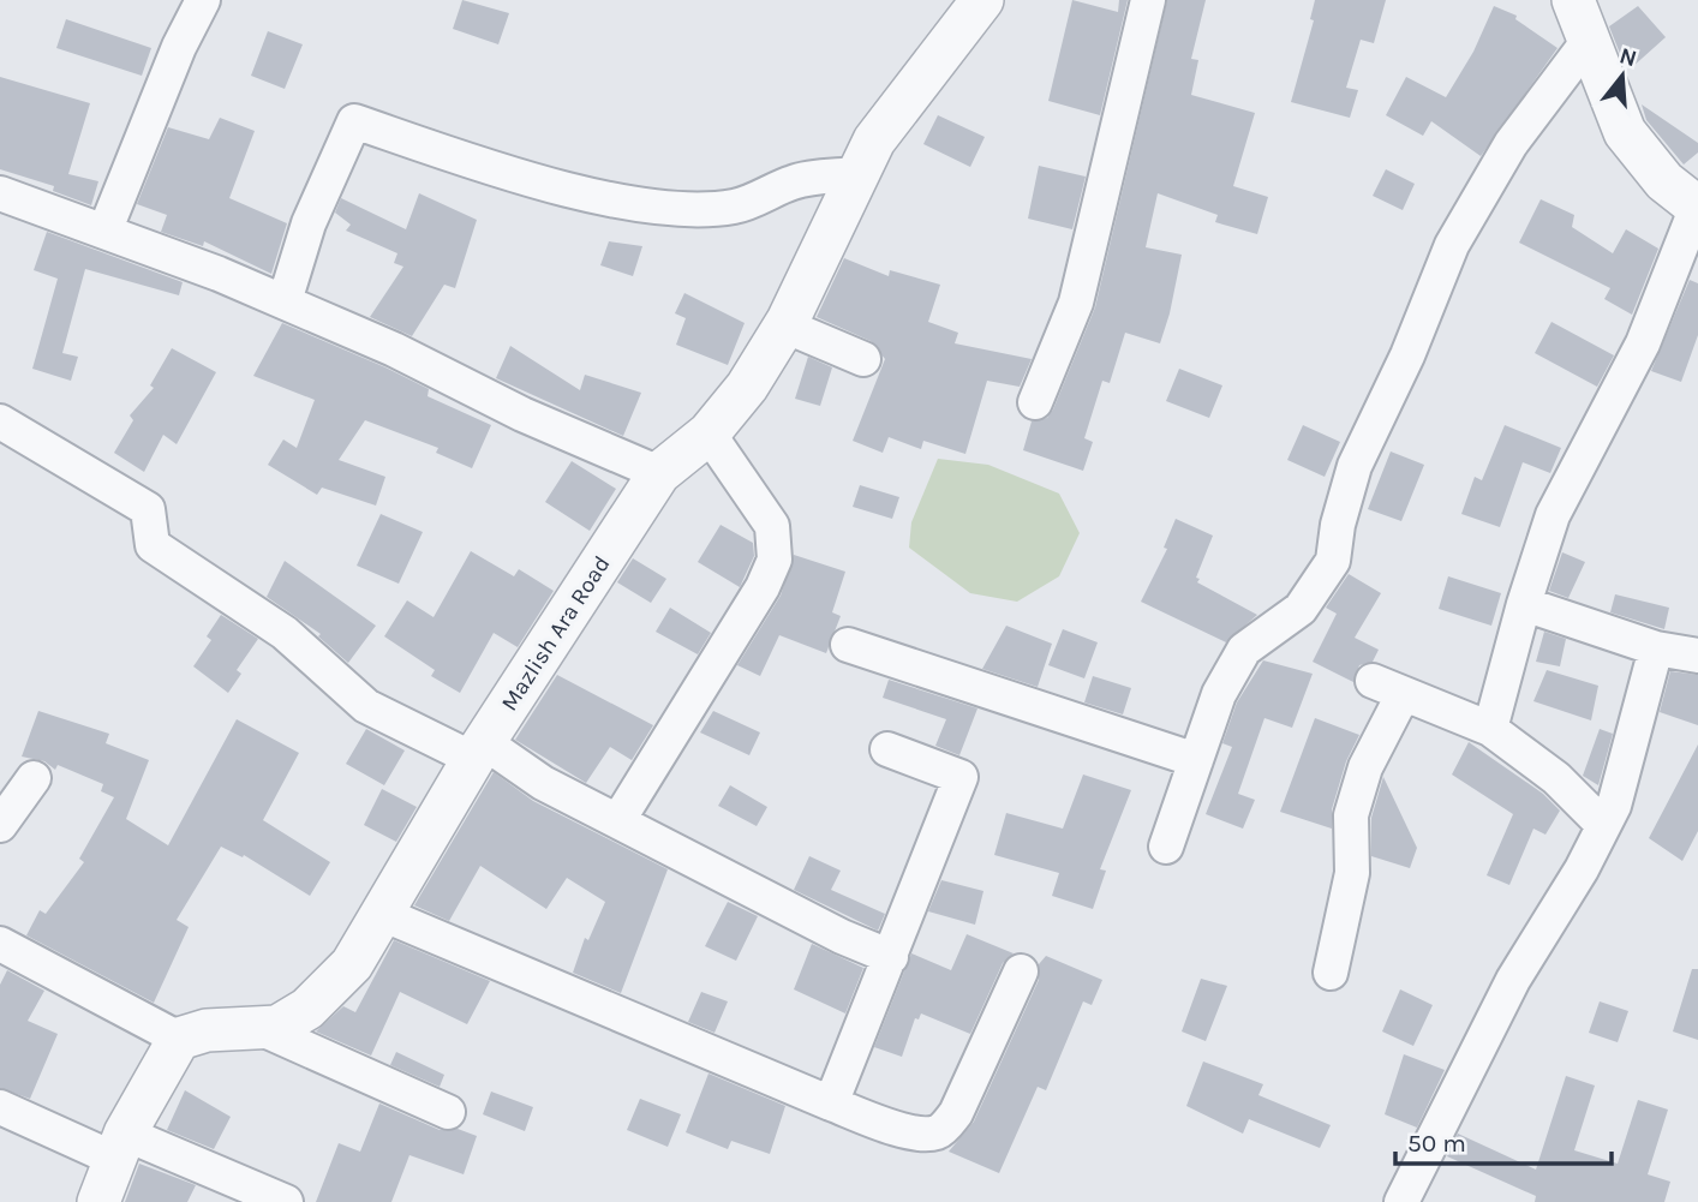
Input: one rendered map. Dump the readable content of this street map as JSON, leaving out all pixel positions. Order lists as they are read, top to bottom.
{
  "streets": {
    "street": ["Mazlish Ara Road"]
  },
  "scale_bar": "50 m",
  "north": "top"
}
